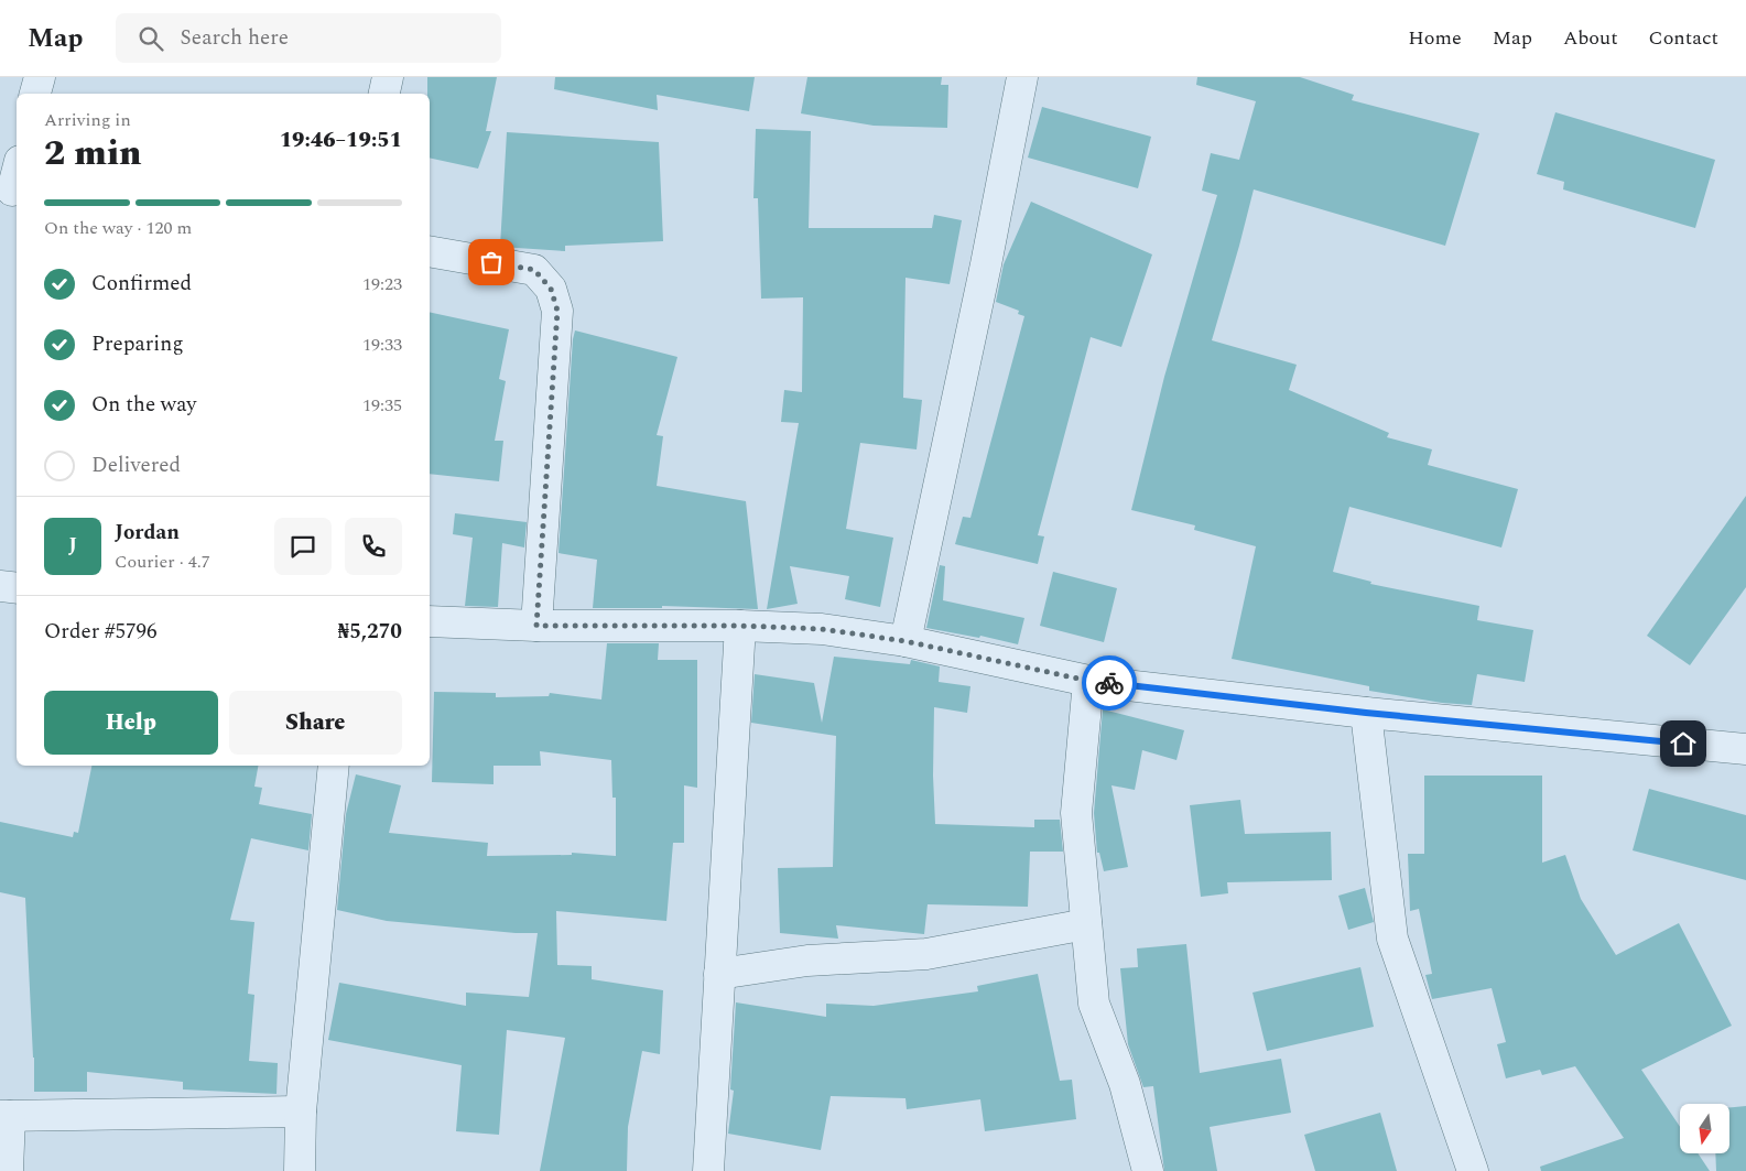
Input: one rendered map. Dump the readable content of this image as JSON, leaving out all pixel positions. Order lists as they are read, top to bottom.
{
  "north": "bottom",
  "page": {
    "header": "Map",
    "search": "Search here",
    "nav": [
      "Home",
      "Map",
      "About",
      "Contact"
    ],
    "heading": ["2 min", "Arriving in", "19:46–19:51"],
    "panel": [
      "Jordan",
      "Courier · 4.7",
      "Order #5796",
      "₦5,270"
    ],
    "bar": "On the way · 120 m",
    "list": [
      ["Confirmed", "19:23"],
      ["Preparing", "19:33"],
      ["On the way", "19:35"],
      "Delivered"
    ],
    "round": "J",
    "buttons": ["Help", "Share"]
  }
}
